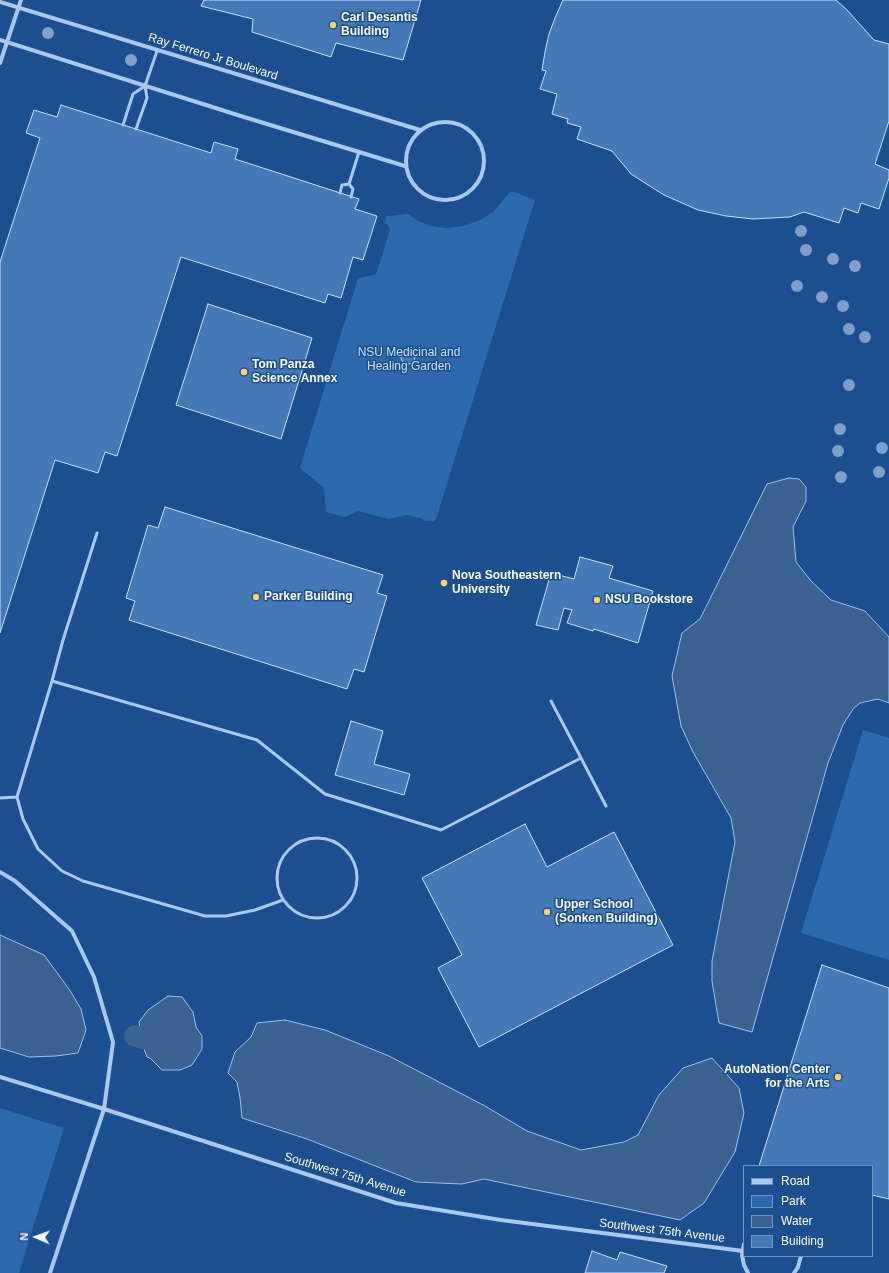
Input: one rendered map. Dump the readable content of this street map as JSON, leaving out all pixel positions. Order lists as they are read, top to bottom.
{
  "streets": {
    "street": ["Ray Ferrero Jr Boulevard", "Southwest 75th Avenue"]
  },
  "parks": ["NSU Medicinal and Healing Garden"],
  "places": [
    "Carl Desantis Building",
    "Tom Panza Science Annex",
    "Nova Southeastern University",
    "Parker Building",
    "NSU Bookstore",
    "Upper School (Sonken Building)",
    "AutoNation Center for the Arts"
  ],
  "legend": [
    "Road",
    "Park",
    "Water",
    "Building"
  ],
  "north": "left"
}
